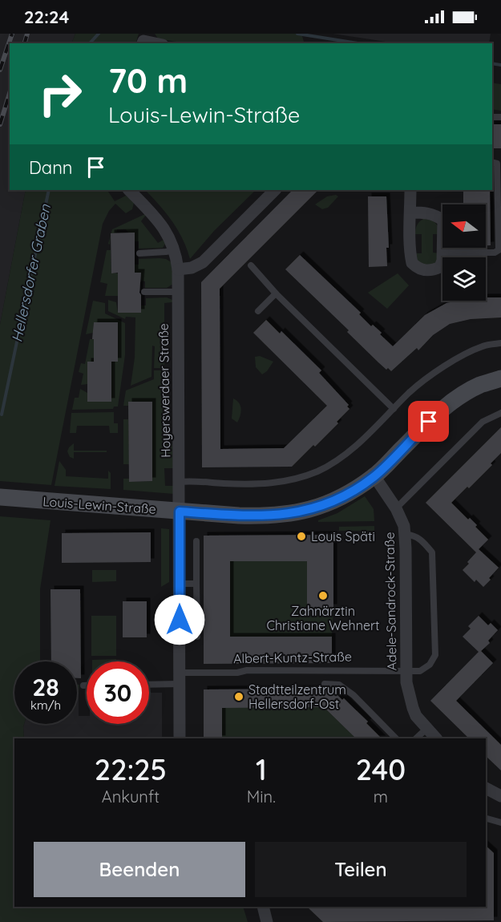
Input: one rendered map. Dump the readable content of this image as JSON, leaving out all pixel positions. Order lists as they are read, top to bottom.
{
  "streets": {
    "street": ["Hoyerswerdaer Straße", "Louis-Lewin-Straße", "Adele-Sandrock-Straße"],
    "lane": ["Albert-Kuntz-Straße"]
  },
  "crossings": [
    ["Hoyerswerdaer Straße", "Louis-Lewin-Straße"],
    ["Louis-Lewin-Straße", "Adele-Sandrock-Straße"],
    ["Adele-Sandrock-Straße", "Albert-Kuntz-Straße"]
  ],
  "water": ["Hellersdorfer Graben"],
  "places": ["Louis Späti", "Zahnärztin Christiane Wehnert", "Stadtteilzentrum Hellersdorf-Ost"],
  "north": "left",
  "page": {
    "status": "22:24",
    "turn": ["70 m", "Louis-Lewin-Straße"],
    "then": "Dann",
    "speed": "28 km/h",
    "limit": "30",
    "eta": [
      "22:25",
      "Ankunft",
      "1",
      "Min.",
      "240",
      "m"
    ],
    "buttons": ["Beenden", "Teilen"]
  }
}
